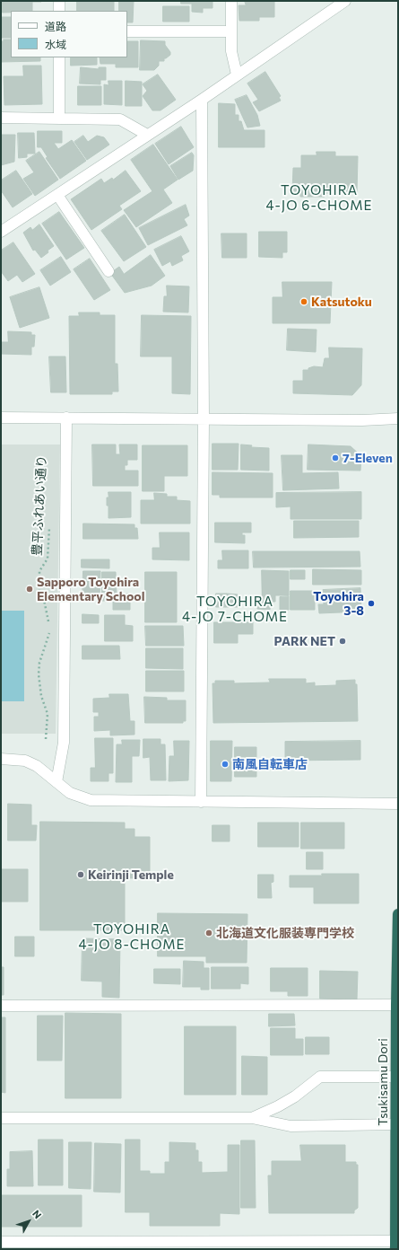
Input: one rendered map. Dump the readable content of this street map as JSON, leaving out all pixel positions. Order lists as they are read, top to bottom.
{
  "streets": {
    "highway": ["Tsukisamu Dori"],
    "path": ["豊平ふれあい通り"]
  },
  "districts": ["TOYOHIRA 4-JO 6-CHOME", "TOYOHIRA 4-JO 7-CHOME", "TOYOHIRA 4-JO 8-CHOME"],
  "places": [
    "Katsutoku",
    "7-Eleven",
    "Sapporo Toyohira Elementary School",
    "Toyohira 3-8",
    "PARK NET",
    "南風自転車店",
    "Keirinji Temple",
    "北海道文化服装専門学校"
  ],
  "legend": ["道路", "水域"],
  "north": "top right"
}
